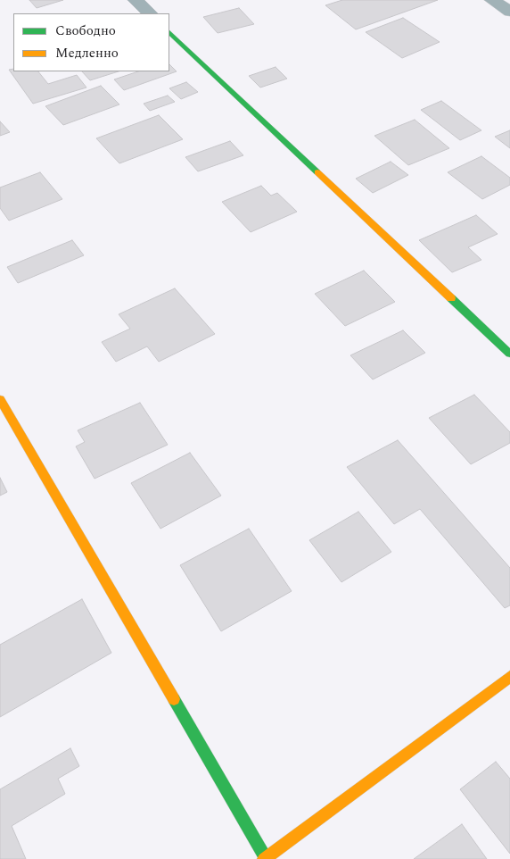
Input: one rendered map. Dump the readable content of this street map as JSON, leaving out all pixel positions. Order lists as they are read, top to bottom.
{
  "legend": ["Свободно", "Медленно"]
}
